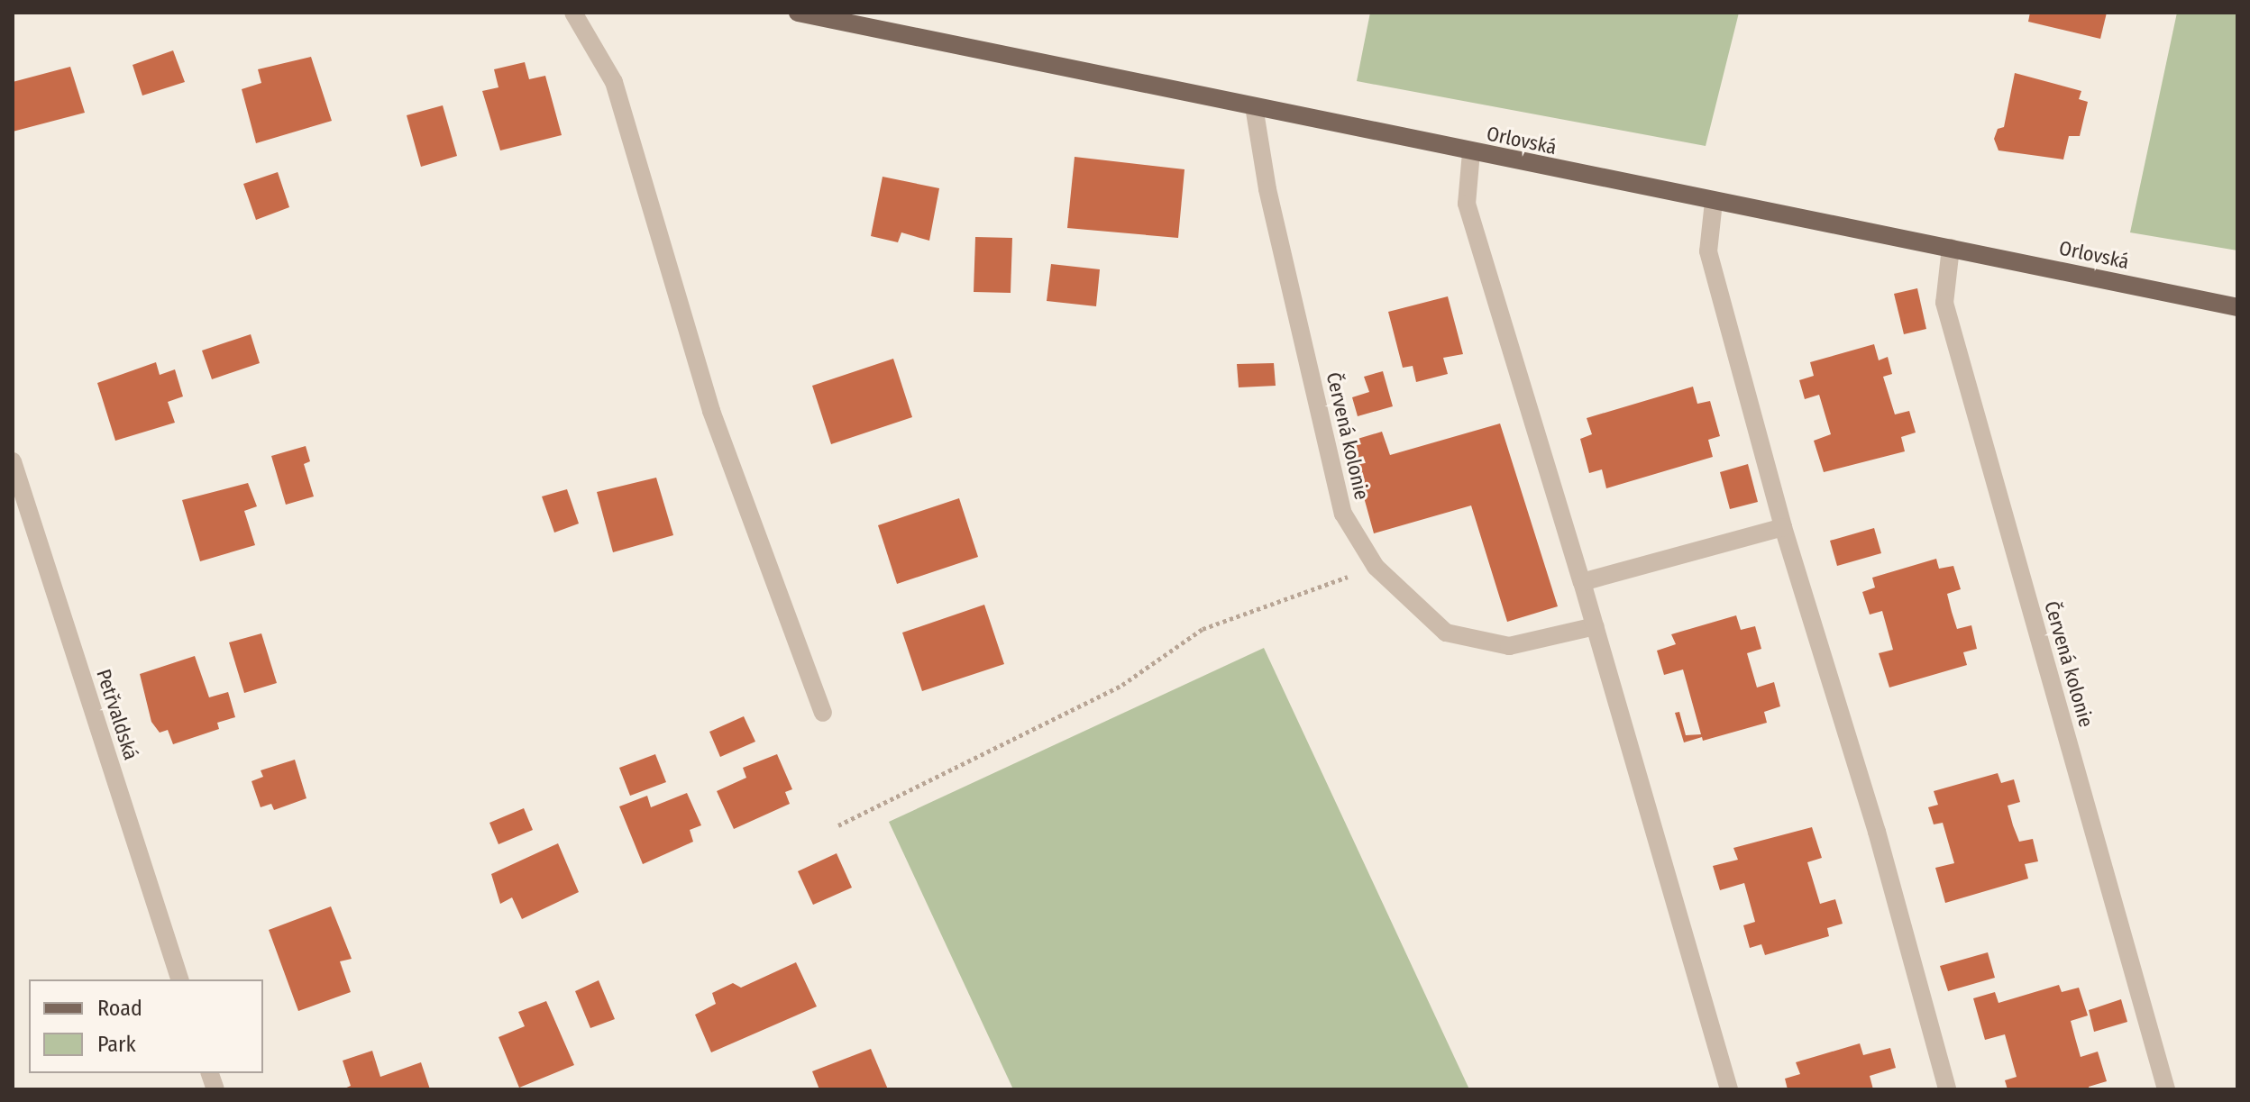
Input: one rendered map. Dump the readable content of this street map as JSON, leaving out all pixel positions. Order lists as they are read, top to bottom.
{
  "streets": {
    "main road": ["Orlovská"],
    "street": ["Červená kolonie", "Petřvaldská"]
  },
  "crossings": [
    ["Orlovská", "Červená kolonie"]
  ],
  "legend": ["Road", "Park"]
}
